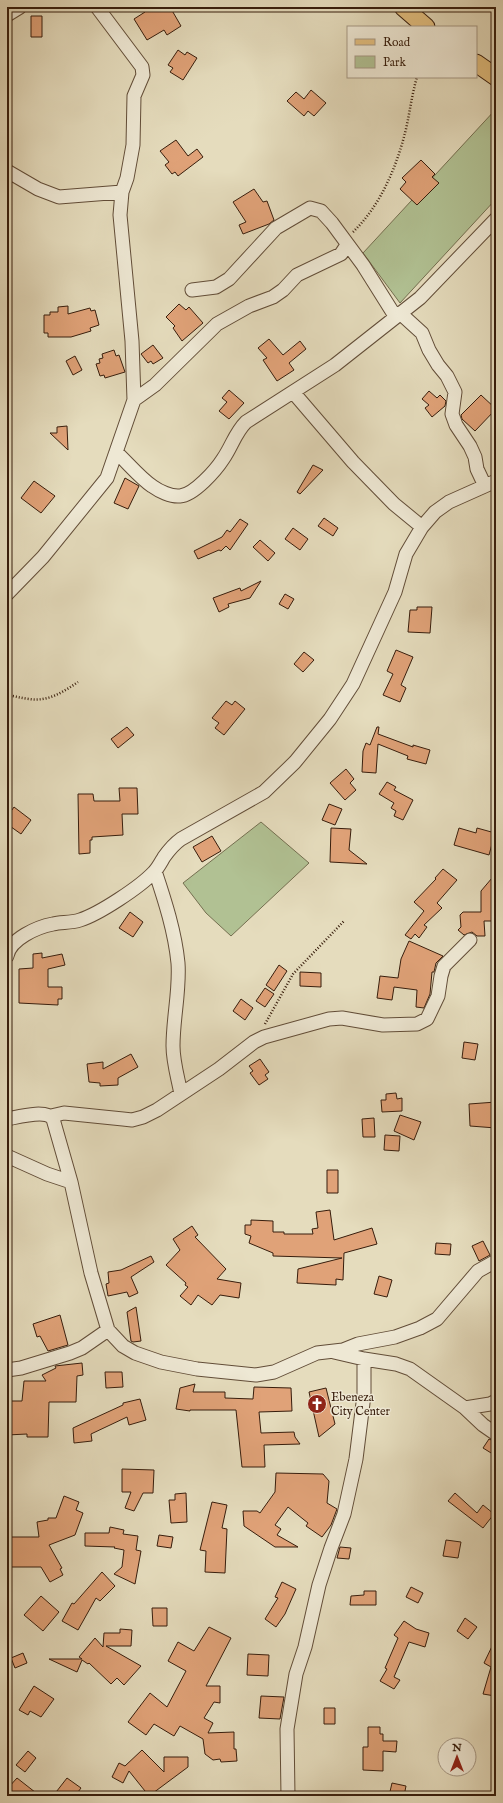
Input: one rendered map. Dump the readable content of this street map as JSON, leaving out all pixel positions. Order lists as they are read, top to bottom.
{
  "places": {
    "church": ["Ebeneza City Center"]
  },
  "legend": ["Road", "Park"],
  "north": "top"
}
